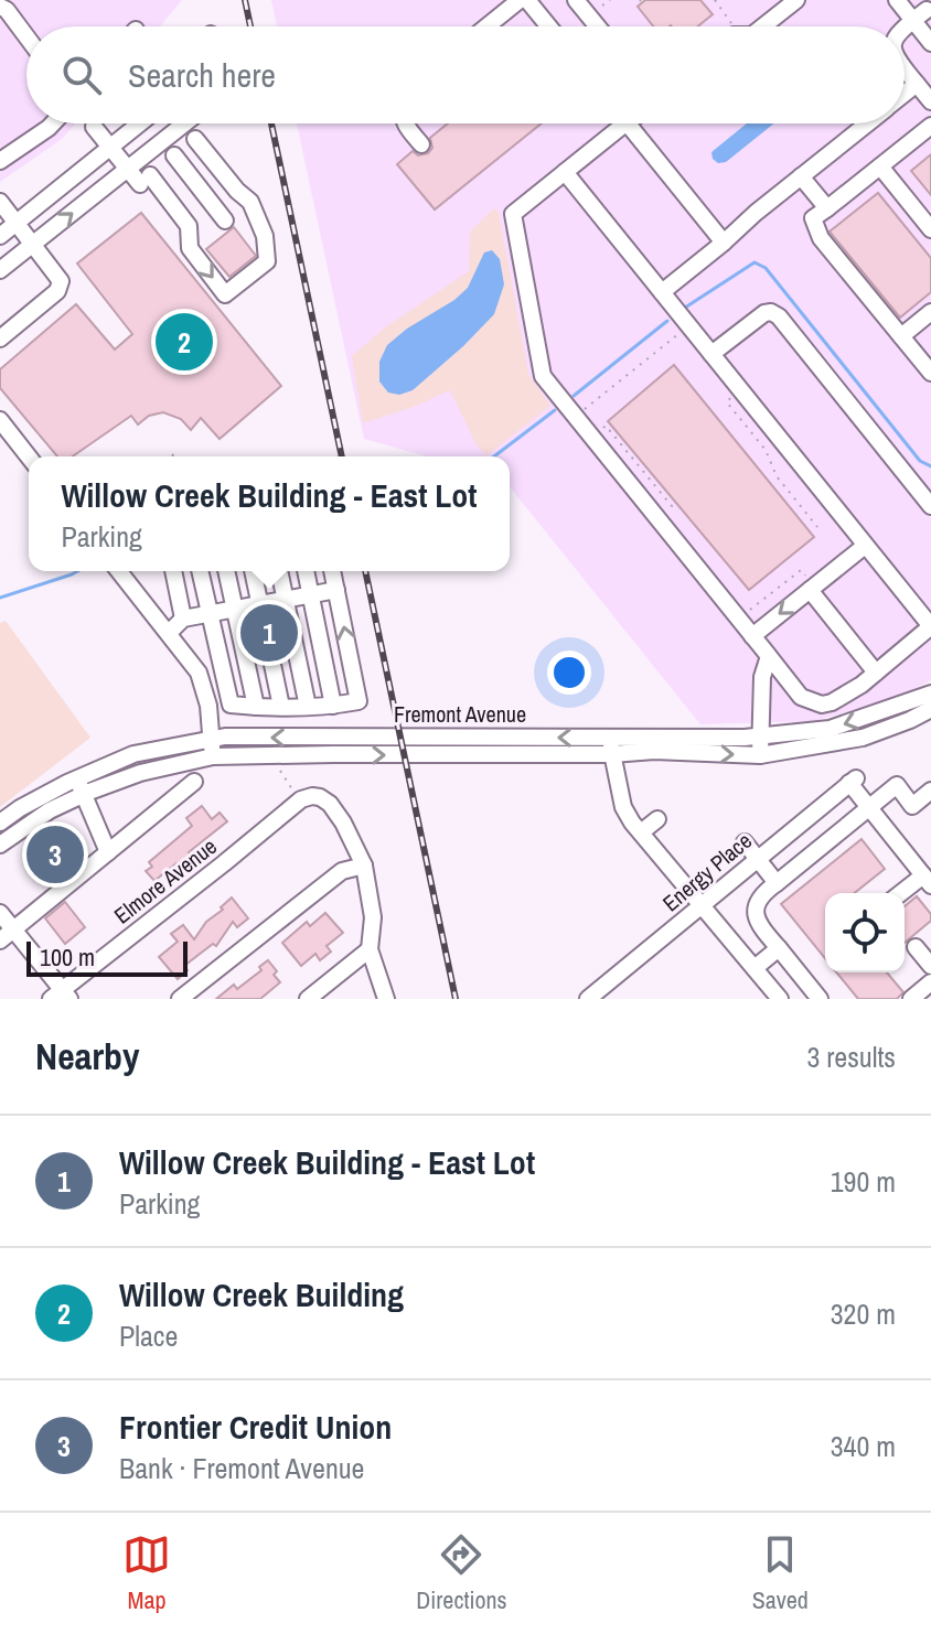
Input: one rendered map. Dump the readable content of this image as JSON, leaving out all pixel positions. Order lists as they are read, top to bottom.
{
  "streets": {
    "street": ["Fremont Avenue", "Energy Place", "Elmore Avenue"]
  },
  "scale_bar": "100 m",
  "page": {
    "search": "Search here",
    "pins": ["2", "1", "3"],
    "popup": ["Willow Creek Building - East Lot", "Parking"],
    "scale": "100 m",
    "heading": ["Nearby", "3 results"],
    "list": [
      {
        "mark": "1",
        "name": "Willow Creek Building - East Lot",
        "note": "Parking",
        "value": "190 m"
      },
      {
        "mark": "2",
        "name": "Willow Creek Building",
        "note": "Place",
        "value": "320 m"
      },
      {
        "mark": "3",
        "name": "Frontier Credit Union",
        "note": "Bank · Fremont Avenue",
        "value": "340 m"
      }
    ],
    "nav": ["Map", "Directions", "Saved"]
  }
}
